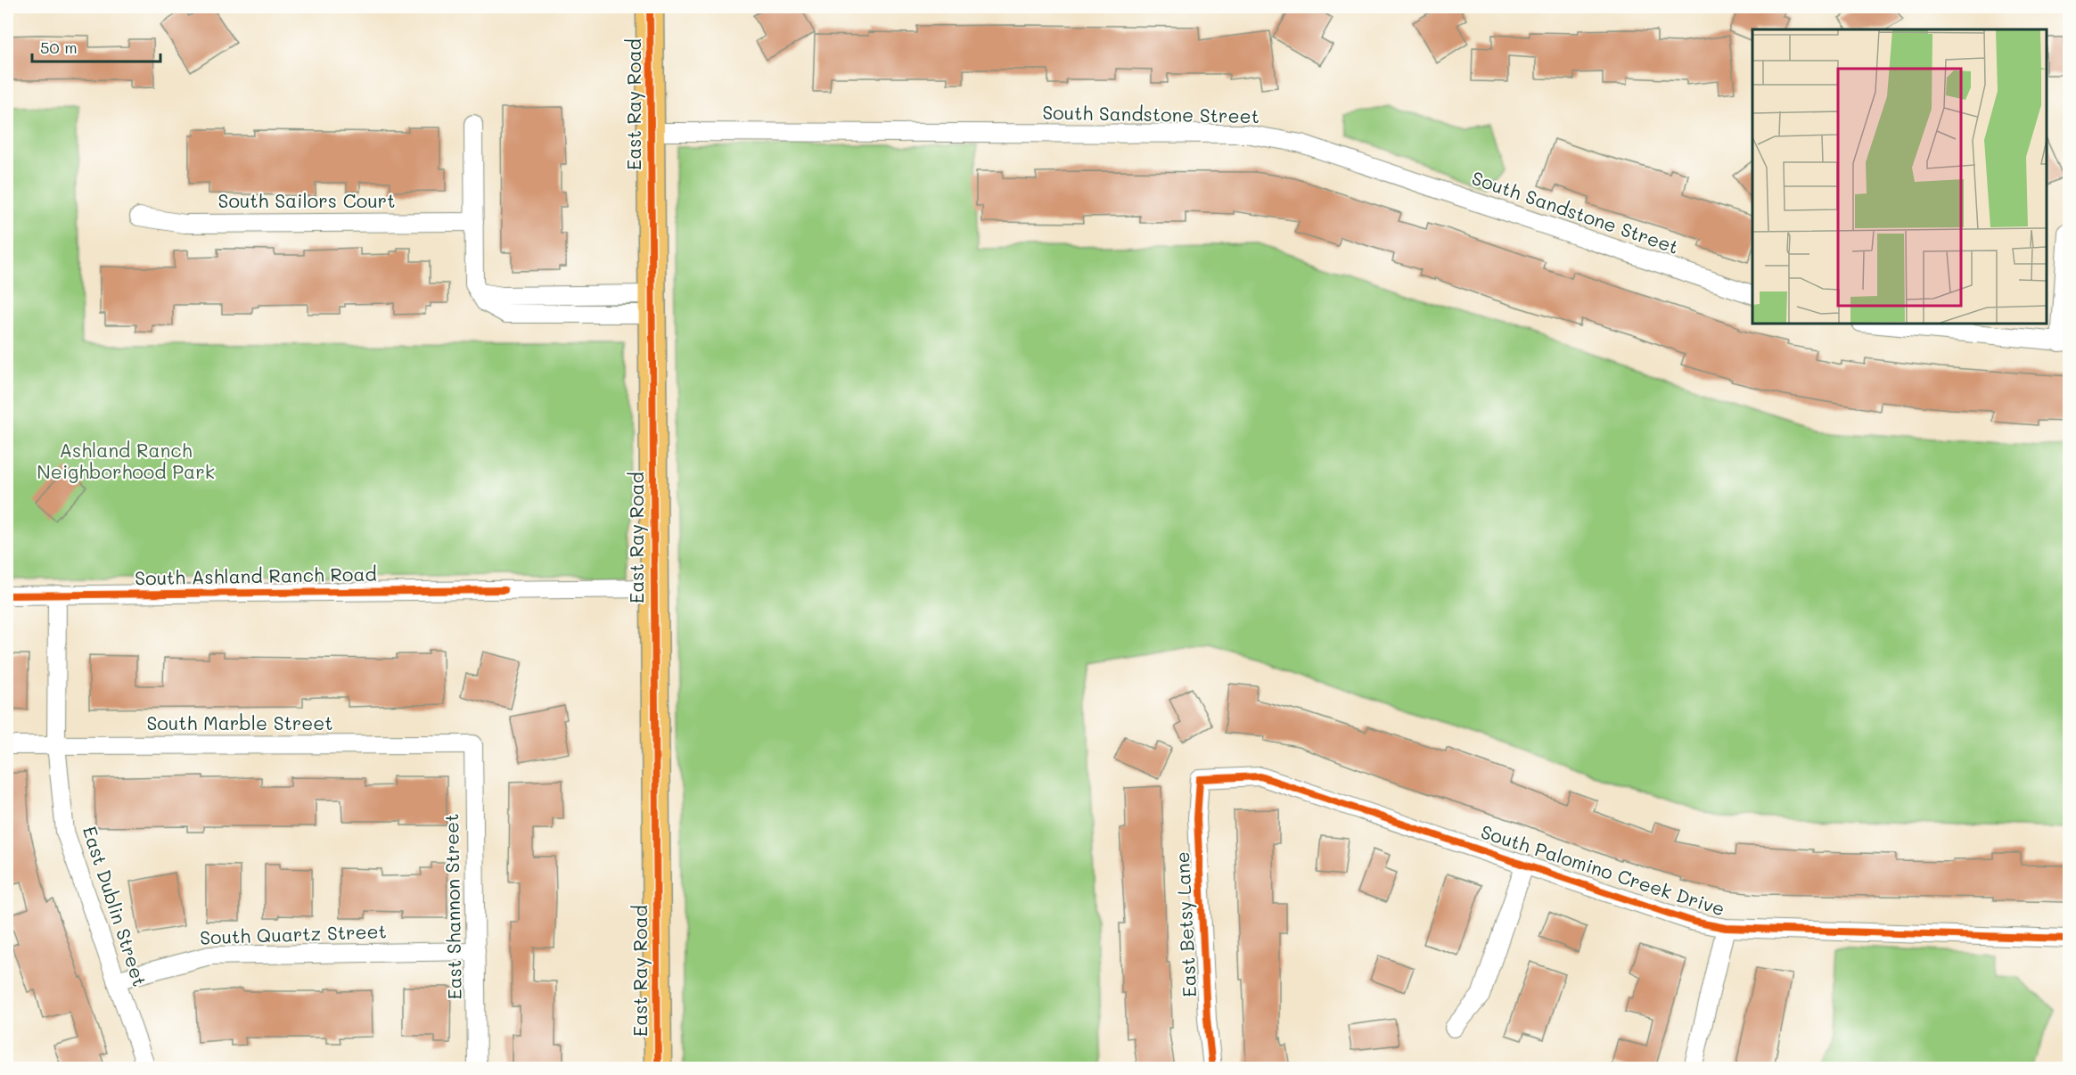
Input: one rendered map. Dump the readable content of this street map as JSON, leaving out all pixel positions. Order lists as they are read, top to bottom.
{
  "streets": {
    "main road": ["East Ray Road"],
    "street": [
      "South Sandstone Street",
      "South Sailors Court",
      "South Ashland Ranch Road",
      "South Marble Street",
      "South Palomino Creek Drive",
      "East Dublin Street",
      "East Shannon Street",
      "East Betsy Lane",
      "South Quartz Street"
    ]
  },
  "crossings": [
    ["East Ray Road", "South Sandstone Street"],
    ["East Ray Road", "South Ashland Ranch Road"],
    ["South Ashland Ranch Road", "East Dublin Street"],
    ["South Marble Street", "East Dublin Street"],
    ["South Marble Street", "East Shannon Street"],
    ["South Palomino Creek Drive", "East Betsy Lane"],
    ["East Dublin Street", "South Quartz Street"],
    ["East Shannon Street", "South Quartz Street"]
  ],
  "parks": ["Ashland Ranch Neighborhood Park"],
  "scale_bar": "50 m"
}
